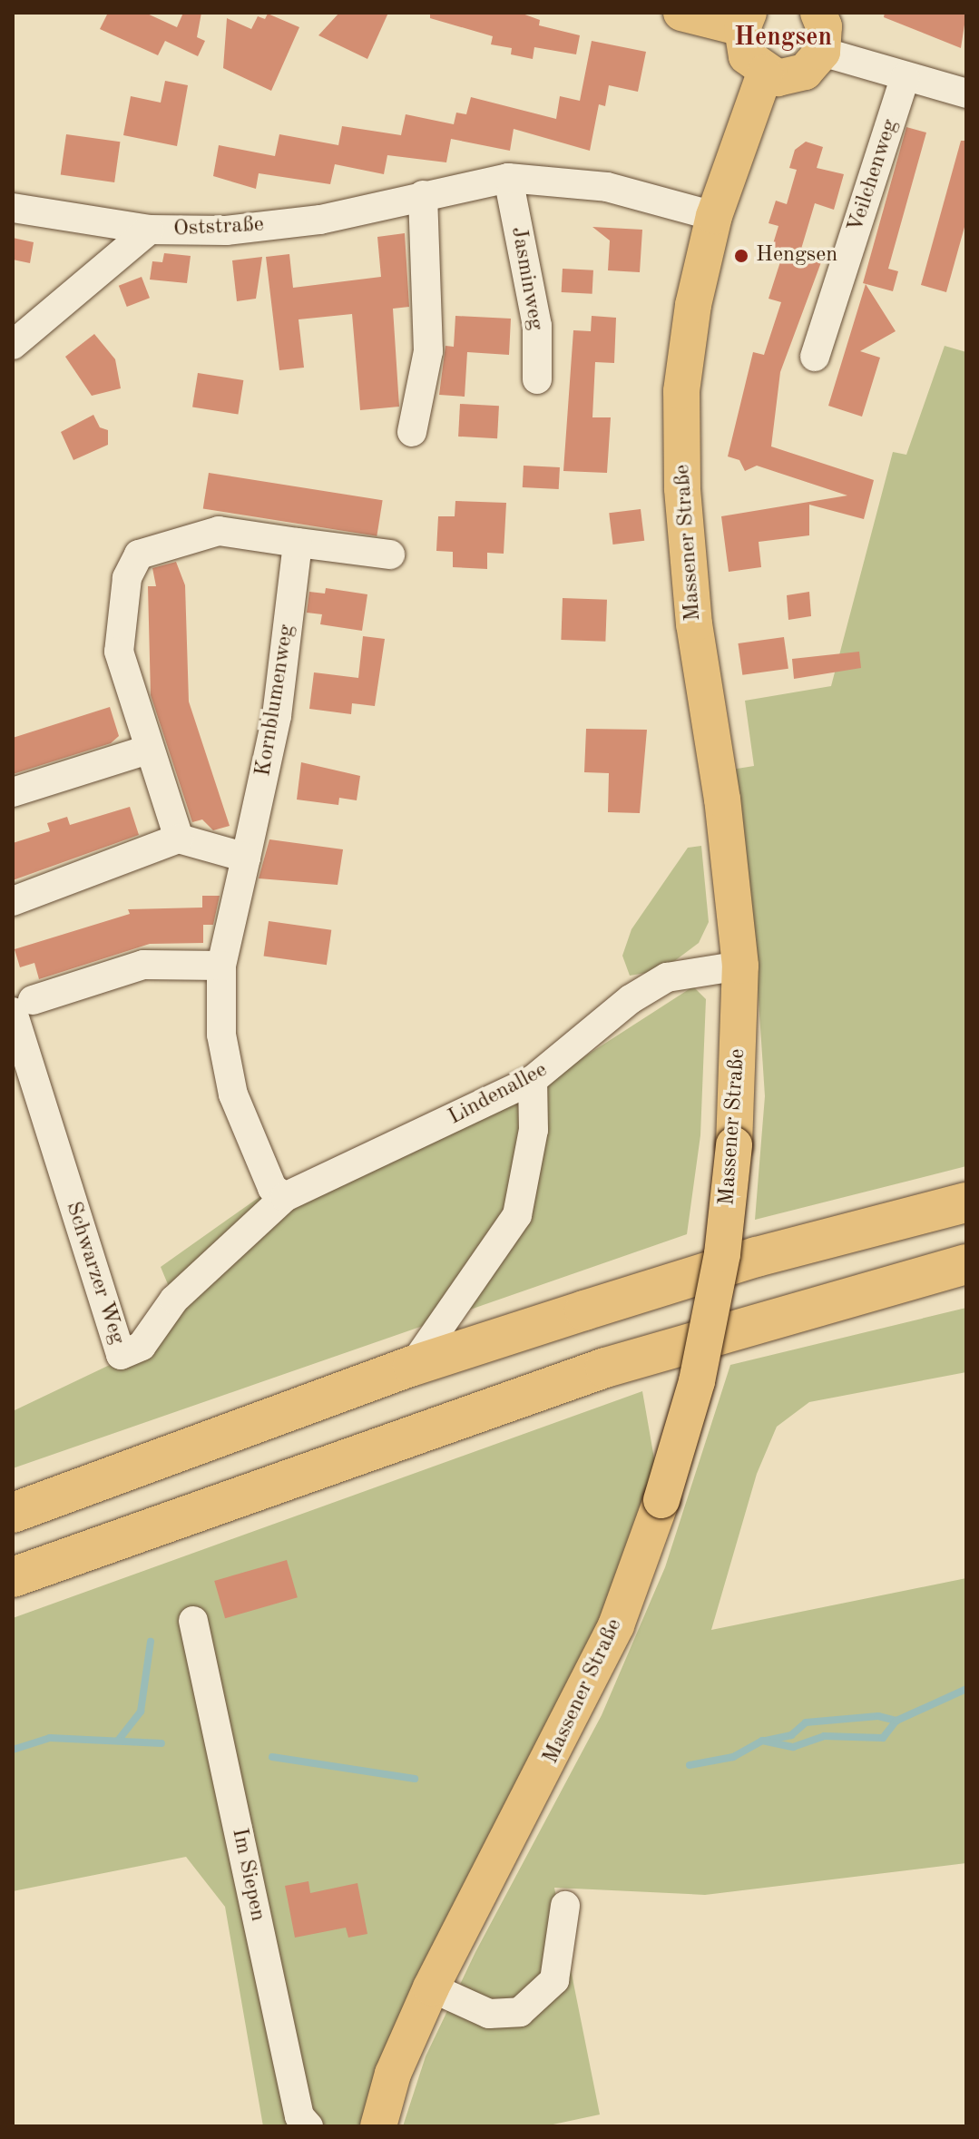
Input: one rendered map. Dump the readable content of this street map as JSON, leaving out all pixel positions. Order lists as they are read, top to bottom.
{
  "streets": {
    "main road": ["Massener Straße"],
    "street": [
      "Veilchenweg",
      "Oststraße",
      "Jasminweg",
      "Kornblumenweg",
      "Lindenallee",
      "Schwarzer Weg",
      "Im Siepen"
    ]
  },
  "crossings": [
    ["Oststraße", "Jasminweg"],
    ["Oststraße", "Massener Straße"],
    ["Massener Straße", "Lindenallee"],
    ["Kornblumenweg", "Lindenallee"],
    ["Kornblumenweg", "Schwarzer Weg"],
    ["Lindenallee", "Schwarzer Weg"]
  ],
  "districts": ["Hengsen"],
  "places": ["Hengsen"]
}
